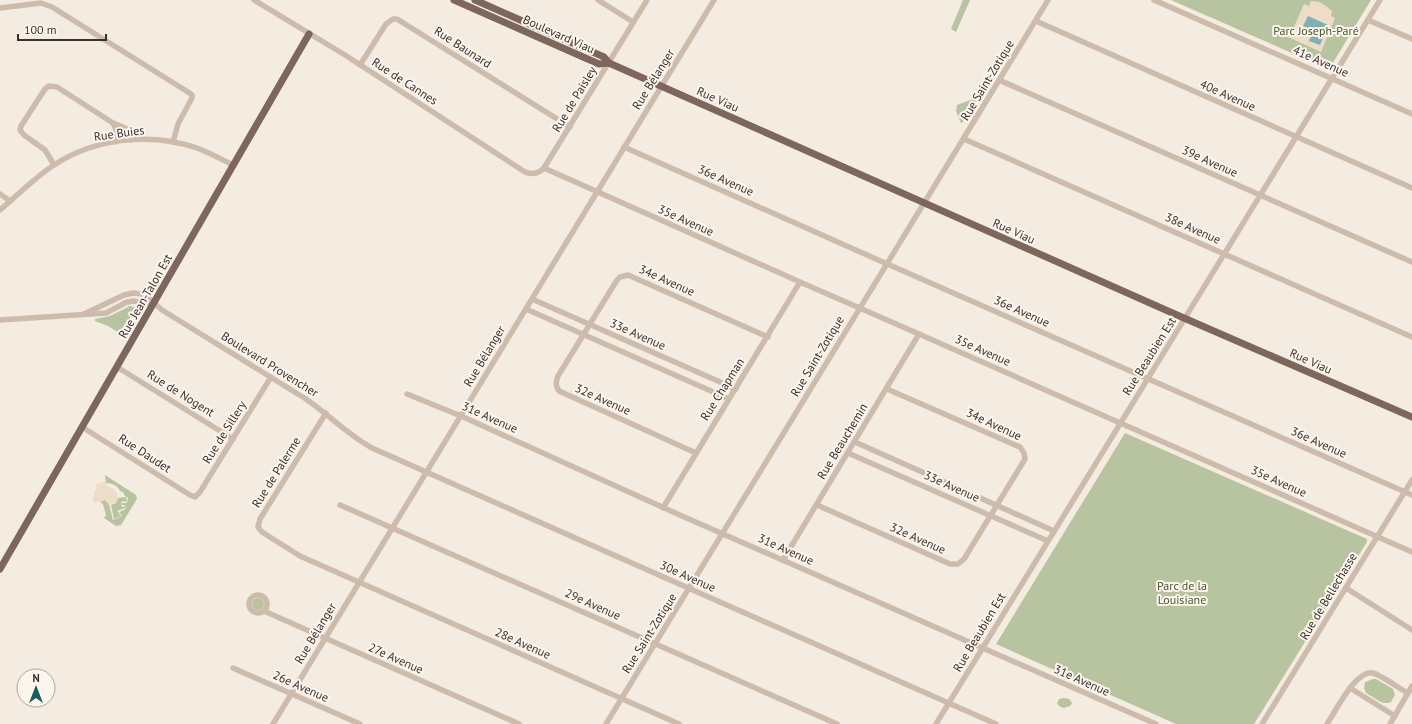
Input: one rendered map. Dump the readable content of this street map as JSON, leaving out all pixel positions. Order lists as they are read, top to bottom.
{
  "streets": {
    "main road": ["Boulevard Viau", "Rue Viau", "Rue Jean-Talon Est"],
    "street": [
      "Rue Baunard",
      "41e Avenue",
      "Rue Bélanger",
      "Rue Saint-Zotique",
      "Rue de Cannes",
      "40e Avenue",
      "Rue de Paisley",
      "Rue Buies",
      "39e Avenue",
      "36e Avenue",
      "35e Avenue",
      "38e Avenue",
      "34e Avenue",
      "33e Avenue",
      "Rue Beaubien Est",
      "Boulevard Provencher",
      "Rue Chapman",
      "Rue de Nogent",
      "32e Avenue",
      "31e Avenue",
      "Rue de Sillery",
      "Rue Beauchemin",
      "Rue Daudet",
      "Rue de Palerme",
      "30e Avenue",
      "Rue de Bellechasse",
      "29e Avenue",
      "28e Avenue",
      "27e Avenue",
      "26e Avenue"
    ]
  },
  "crossings": [
    ["Boulevard Viau", "Rue de Paisley"],
    ["Boulevard Viau", "Rue Viau"],
    ["Rue Baunard", "Rue de Cannes"],
    ["Rue Baunard", "Rue de Paisley"],
    ["41e Avenue", "Rue Beaubien Est"],
    ["Rue Bélanger", "Rue Viau"],
    ["Rue Bélanger", "36e Avenue"],
    ["Rue Bélanger", "35e Avenue"],
    ["Rue Bélanger", "33e Avenue"],
    ["Rue Bélanger", "31e Avenue"],
    ["Rue Bélanger", "Rue de Palerme"],
    ["Rue Bélanger", "30e Avenue"],
    ["Rue Bélanger", "29e Avenue"],
    ["Rue Bélanger", "28e Avenue"],
    ["Rue Bélanger", "27e Avenue"],
    ["Rue Bélanger", "26e Avenue"],
    ["Rue Saint-Zotique", "40e Avenue"],
    ["Rue Saint-Zotique", "Rue Viau"],
    ["Rue Saint-Zotique", "39e Avenue"],
    ["Rue Saint-Zotique", "36e Avenue"],
    ["Rue Saint-Zotique", "35e Avenue"],
    ["Rue Saint-Zotique", "38e Avenue"],
    ["Rue Saint-Zotique", "31e Avenue"],
    ["Rue Saint-Zotique", "30e Avenue"],
    ["Rue Saint-Zotique", "29e Avenue"],
    ["Rue Saint-Zotique", "28e Avenue"],
    ["Rue de Cannes", "Rue de Paisley"],
    ["Rue de Cannes", "35e Avenue"],
    ["Rue de Cannes", "Rue Jean-Talon Est"],
    ["40e Avenue", "Rue Beaubien Est"],
    ["Rue de Paisley", "Rue Viau"],
    ["Rue de Paisley", "35e Avenue"],
    ["Rue Viau", "Rue Beaubien Est"],
    ["Rue Buies", "Rue Jean-Talon Est"],
    ["39e Avenue", "Rue Beaubien Est"],
    ["36e Avenue", "Rue Beaubien Est"],
    ["36e Avenue", "Rue de Bellechasse"],
    ["35e Avenue", "Rue Beaubien Est"],
    ["35e Avenue", "Rue Chapman"],
    ["35e Avenue", "Rue Beauchemin"],
    ["35e Avenue", "Rue de Bellechasse"],
    ["38e Avenue", "Rue Beaubien Est"],
    ["34e Avenue", "33e Avenue"],
    ["34e Avenue", "Rue Chapman"],
    ["34e Avenue", "32e Avenue"],
    ["34e Avenue", "Rue Beauchemin"],
    ["Rue Jean-Talon Est", "Boulevard Provencher"],
    ["Rue Jean-Talon Est", "Rue de Nogent"],
    ["Rue Jean-Talon Est", "Rue Daudet"],
    ["33e Avenue", "Rue Beaubien Est"],
    ["33e Avenue", "Rue Chapman"],
    ["33e Avenue", "32e Avenue"],
    ["33e Avenue", "Rue Beauchemin"],
    ["Rue Beaubien Est", "31e Avenue"],
    ["Rue Beaubien Est", "30e Avenue"],
    ["Boulevard Provencher", "Rue de Sillery"],
    ["Boulevard Provencher", "Rue de Palerme"],
    ["Boulevard Provencher", "30e Avenue"],
    ["Rue Chapman", "32e Avenue"],
    ["Rue Chapman", "31e Avenue"],
    ["Rue de Nogent", "Rue de Sillery"],
    ["32e Avenue", "Rue Beauchemin"],
    ["31e Avenue", "Rue Beauchemin"],
    ["Rue de Sillery", "Rue Daudet"],
    ["Rue de Palerme", "28e Avenue"]
  ],
  "parks": ["Parc Joseph-Paré", "Parc de la Louisiane"],
  "scale_bar": "100 m",
  "north": "top"
}
